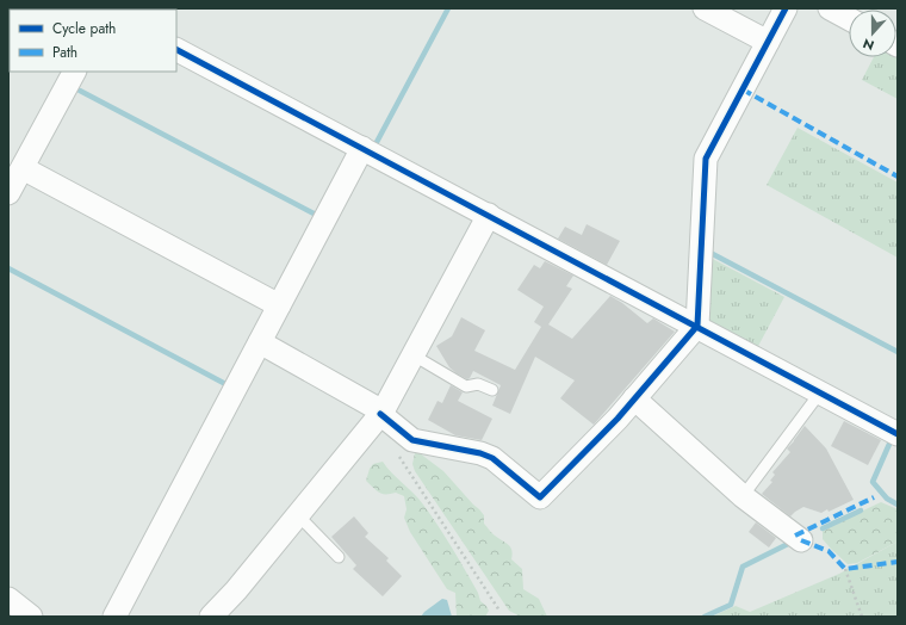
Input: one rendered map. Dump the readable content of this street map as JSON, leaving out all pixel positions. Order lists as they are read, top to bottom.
{
  "legend": ["Cycle path", "Path"],
  "north": "bottom"
}
